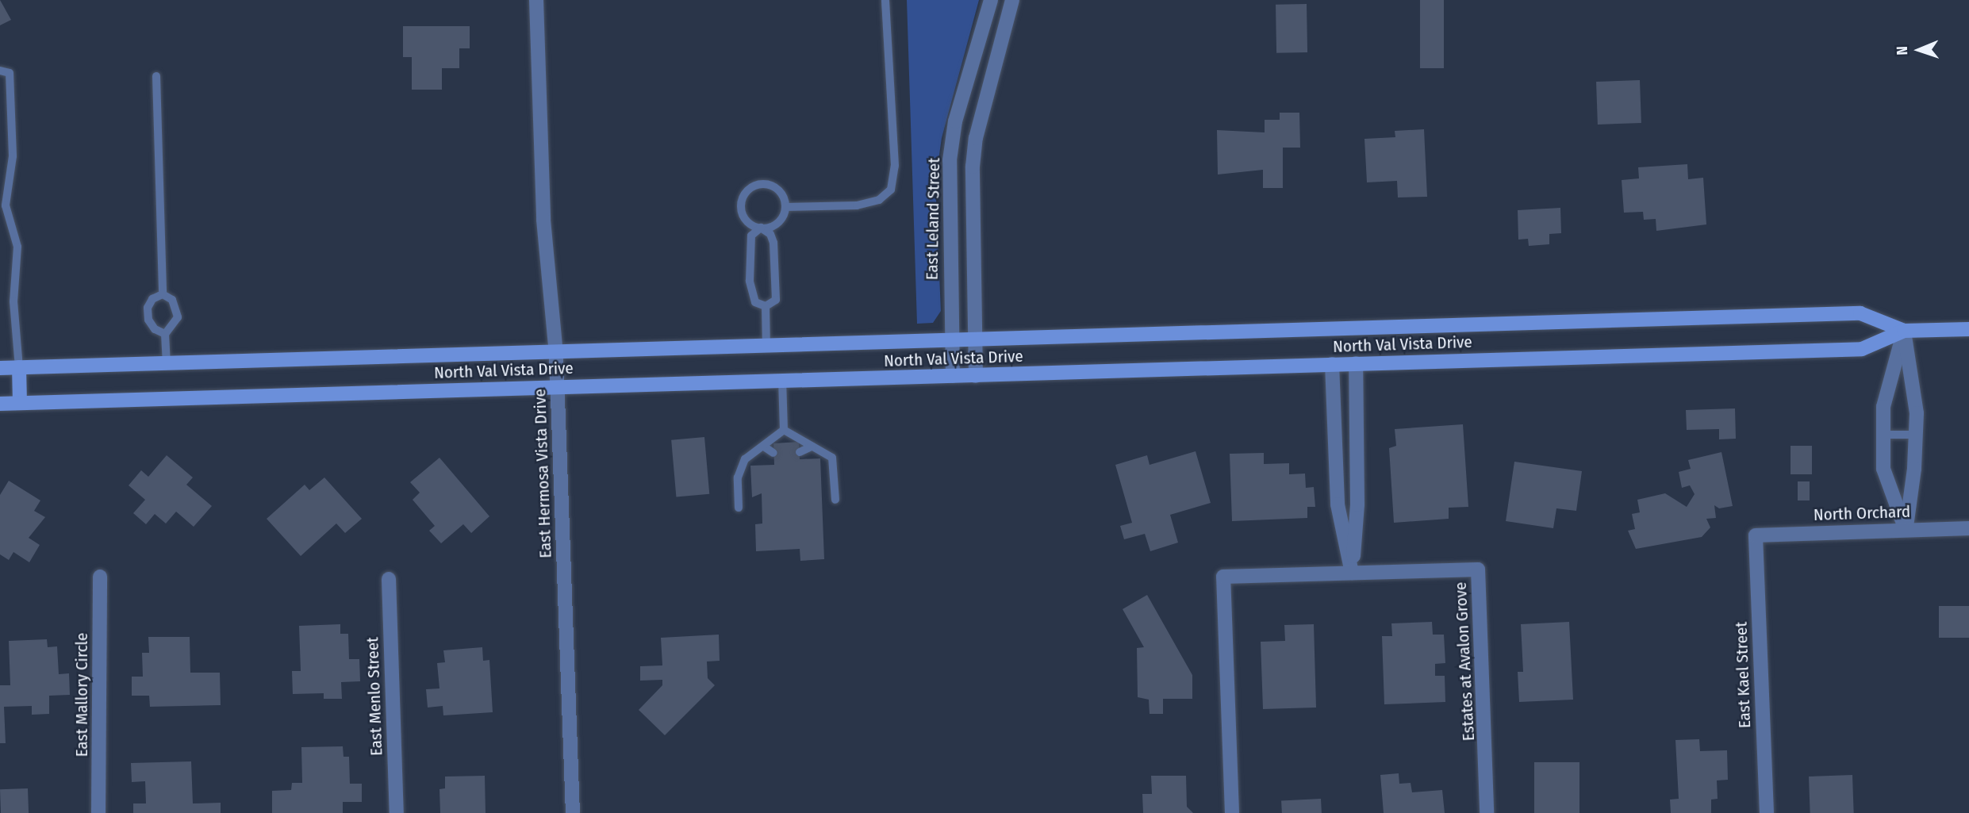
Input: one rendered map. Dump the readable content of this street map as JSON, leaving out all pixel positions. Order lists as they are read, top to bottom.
{
  "streets": {
    "main road": ["North Val Vista Drive"],
    "street": [
      "East Leland Street",
      "East Hermosa Vista Drive",
      "North Orchard",
      "Estates at Avalon Grove",
      "East Kael Street",
      "East Mallory Circle",
      "East Menlo Street"
    ]
  },
  "crossings": [
    ["East Leland Street", "North Val Vista Drive"],
    ["North Val Vista Drive", "East Hermosa Vista Drive"],
    ["North Orchard", "East Kael Street"]
  ],
  "north": "left"
}
